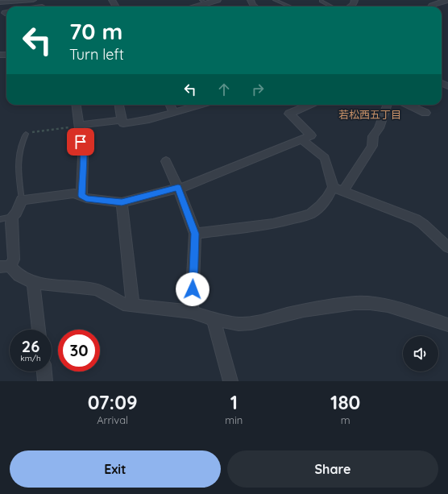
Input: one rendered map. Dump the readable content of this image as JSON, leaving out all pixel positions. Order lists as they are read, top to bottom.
{
  "districts": ["若松西五丁目"],
  "page": {
    "turn": ["70 m", "Turn left"],
    "speed": "26 km/h",
    "limit": "30",
    "eta": [
      "07:09",
      "Arrival",
      "1",
      "min",
      "180",
      "m"
    ],
    "buttons": ["Exit", "Share"]
  }
}
